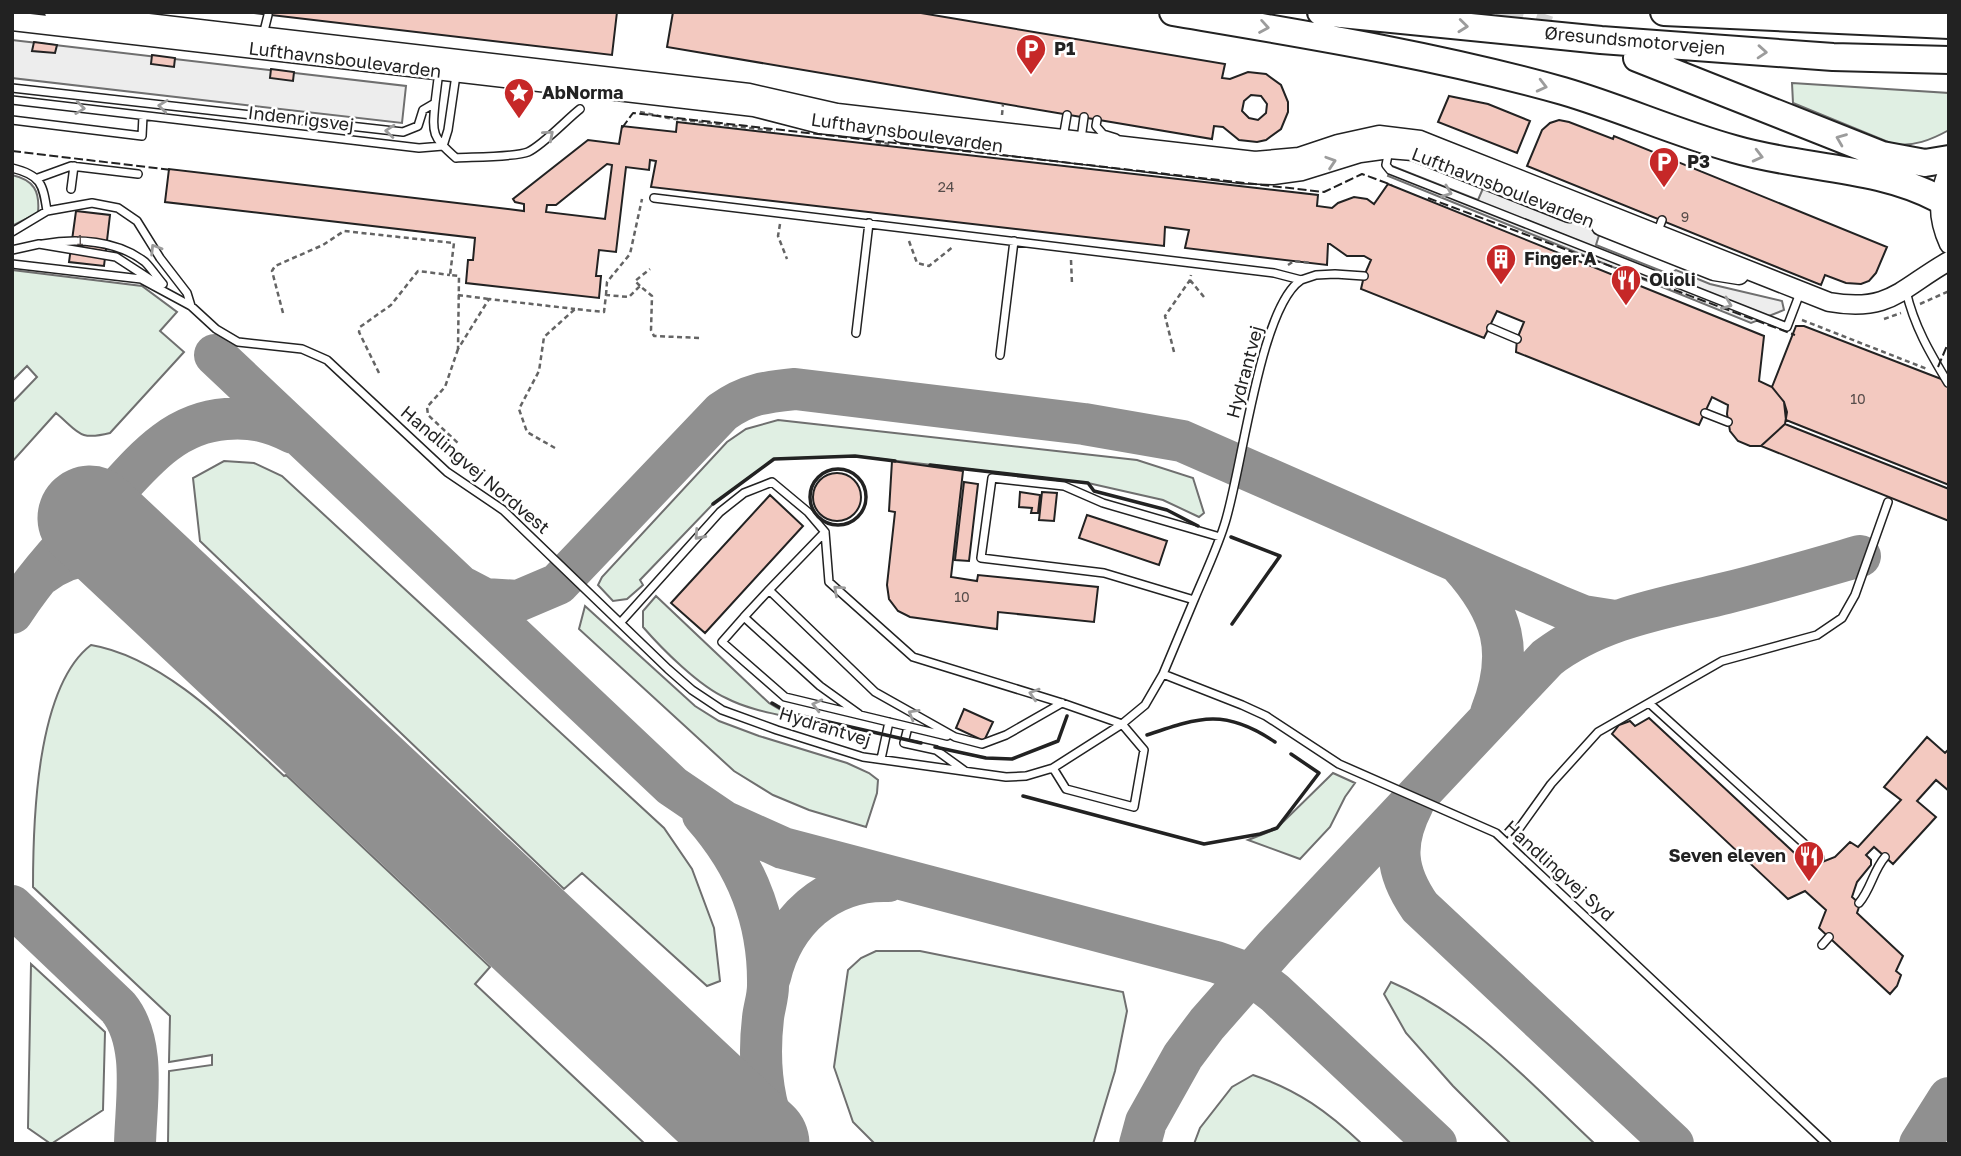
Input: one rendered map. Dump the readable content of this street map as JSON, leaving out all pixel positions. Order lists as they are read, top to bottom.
{
  "streets": {
    "highway": ["Øresundsmotorvejen"],
    "street": ["Lufthavnsboulevarden"],
    "lane": [
      "Indenrigsvej",
      "Hydrantvej",
      "Handlingvej Nordvest",
      "Handlingvej Syd"
    ]
  },
  "crossings": [
    ["Hydrantvej", "Handlingvej Nordvest"],
    ["Hydrantvej", "Handlingvej Syd"]
  ],
  "places": {
    "parking": ["P1", "P3"],
    "place": ["AbNorma"],
    "building": ["Finger A"],
    "restaurant": ["Olioli", "Seven eleven"]
  },
  "house_numbers": [
    "24",
    "9",
    "1",
    "10",
    "10"
  ]
}
